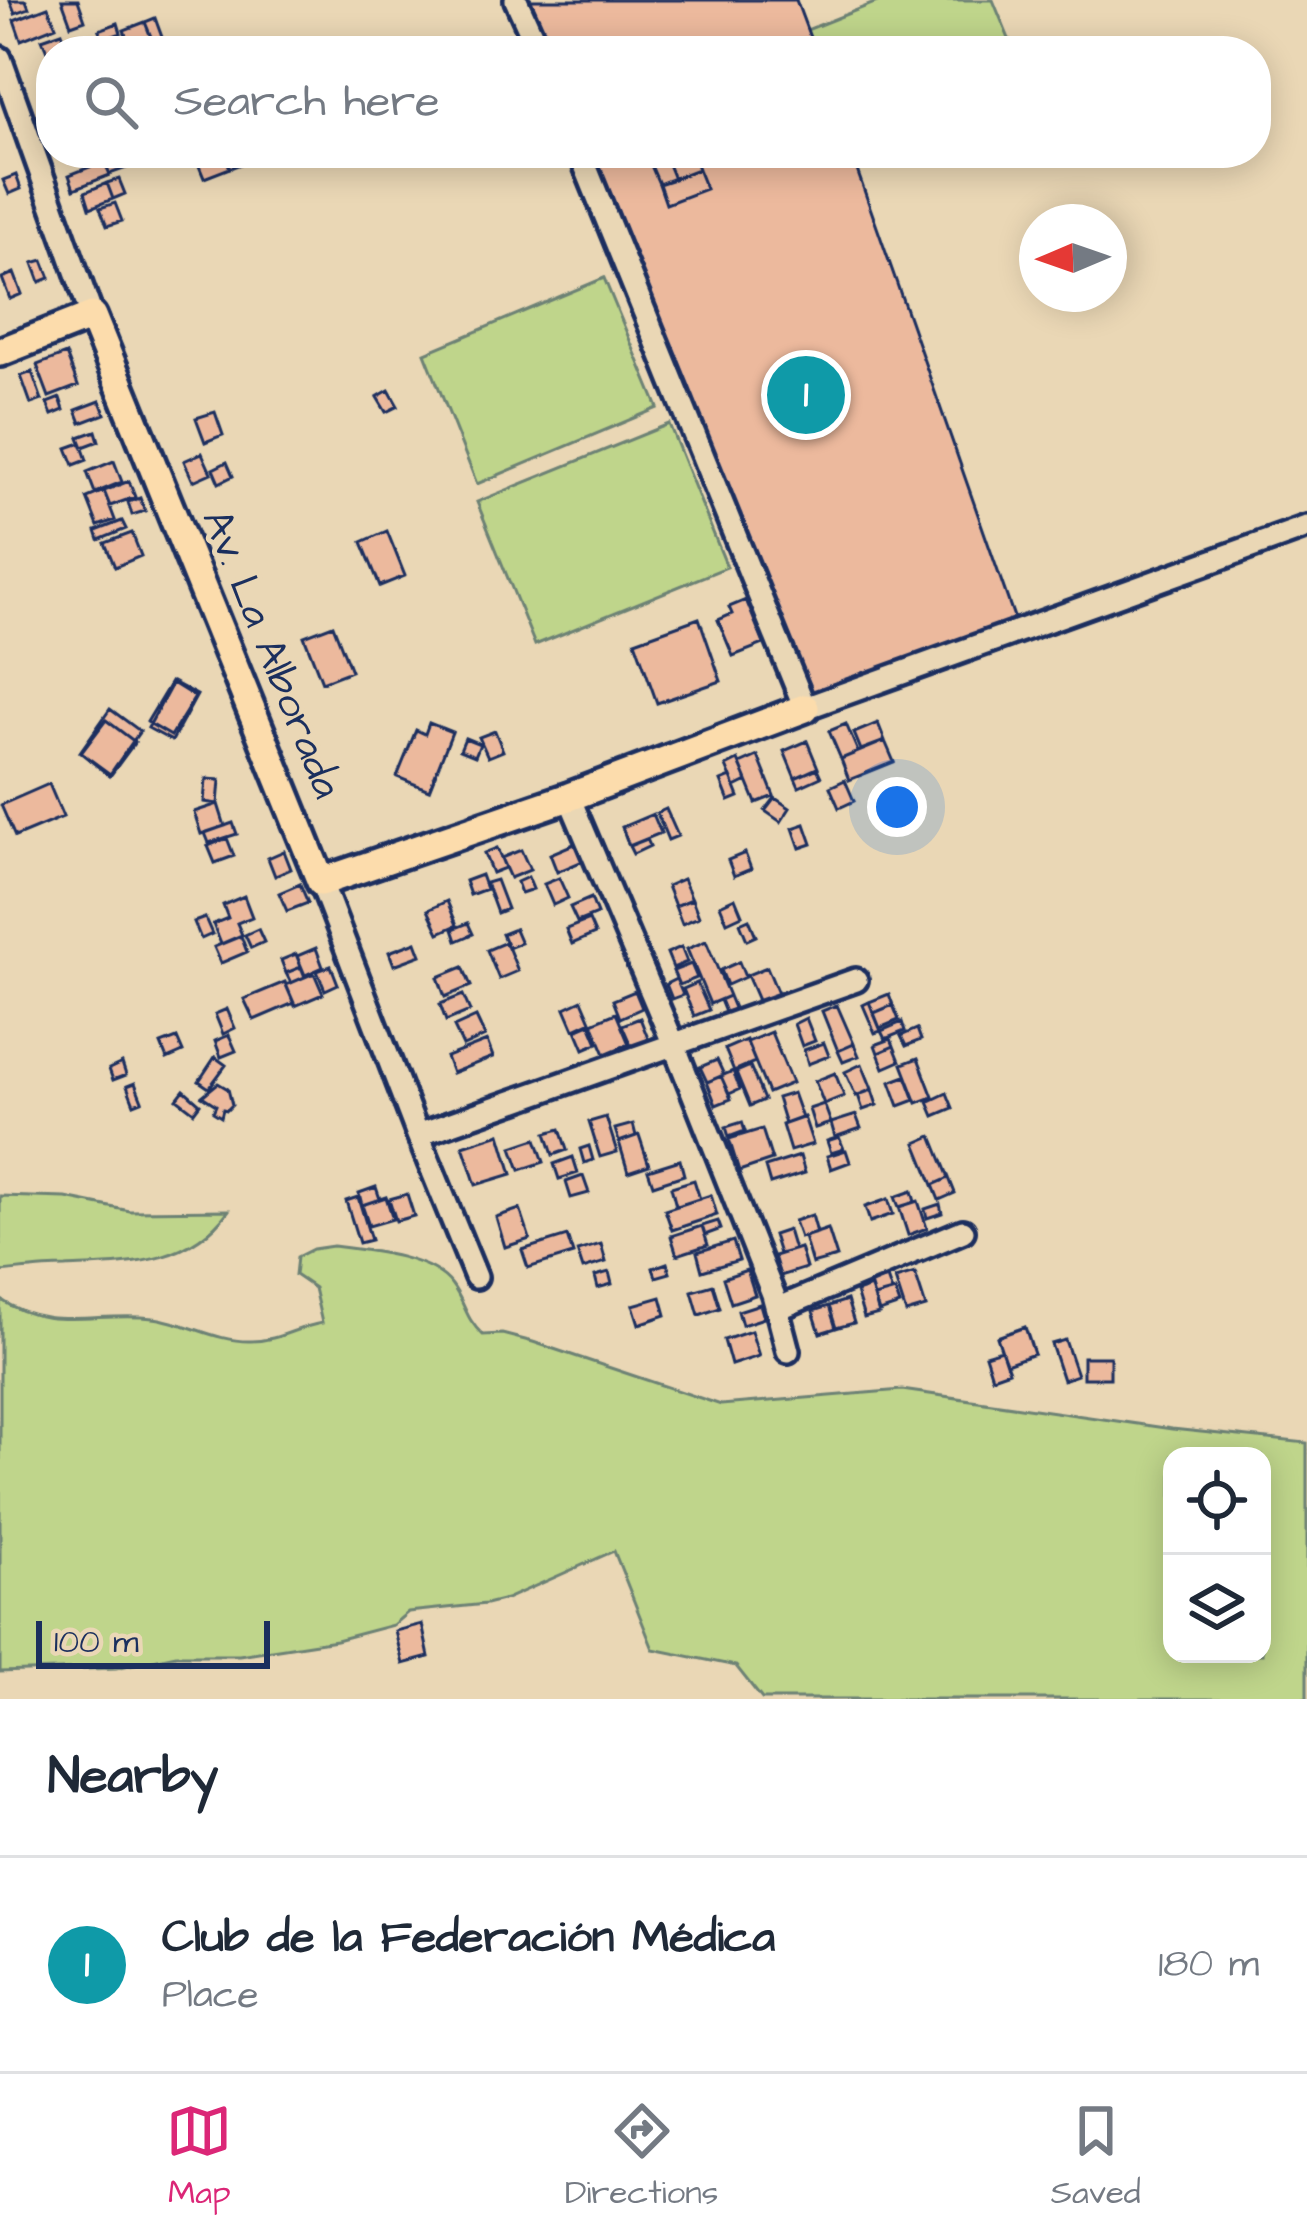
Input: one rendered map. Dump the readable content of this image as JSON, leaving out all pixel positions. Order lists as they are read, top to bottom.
{
  "streets": {
    "main road": ["Av. La Alborada"]
  },
  "scale_bar": "100 m",
  "north": "left",
  "page": {
    "search": "Search here",
    "pins": "1",
    "scale": "100 m",
    "heading": "Nearby",
    "list": [
      {
        "mark": "1",
        "name": "Club de la Federación Médica",
        "note": "Place",
        "value": "180 m"
      }
    ],
    "nav": ["Map", "Directions", "Saved"]
  }
}
